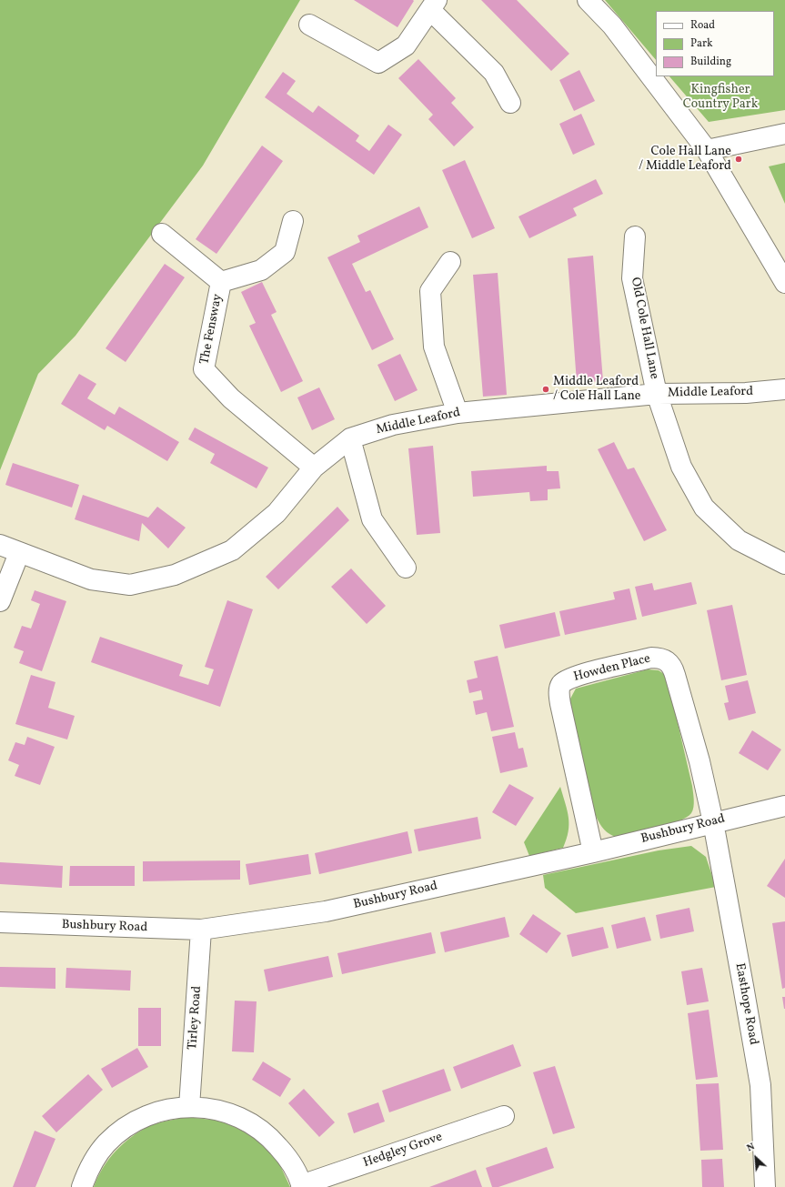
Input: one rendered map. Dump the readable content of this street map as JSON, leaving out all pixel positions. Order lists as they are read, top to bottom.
{
  "streets": {
    "street": [
      "Old Cole Hall Lane",
      "The Fensway",
      "Middle Leaford",
      "Howden Place",
      "Bushbury Road",
      "Easthope Road",
      "Tirley Road",
      "Hedgley Grove"
    ]
  },
  "crossings": [
    ["Old Cole Hall Lane", "Middle Leaford"],
    ["The Fensway", "Middle Leaford"],
    ["Howden Place", "Bushbury Road"],
    ["Howden Place", "Easthope Road"],
    ["Bushbury Road", "Easthope Road"],
    ["Bushbury Road", "Tirley Road"]
  ],
  "parks": ["Kingfisher Country Park"],
  "places": ["Cole Hall Lane / Middle Leaford", "Middle Leaford / Cole Hall Lane"],
  "legend": ["Road", "Park", "Building"],
  "north": "top left"
}
